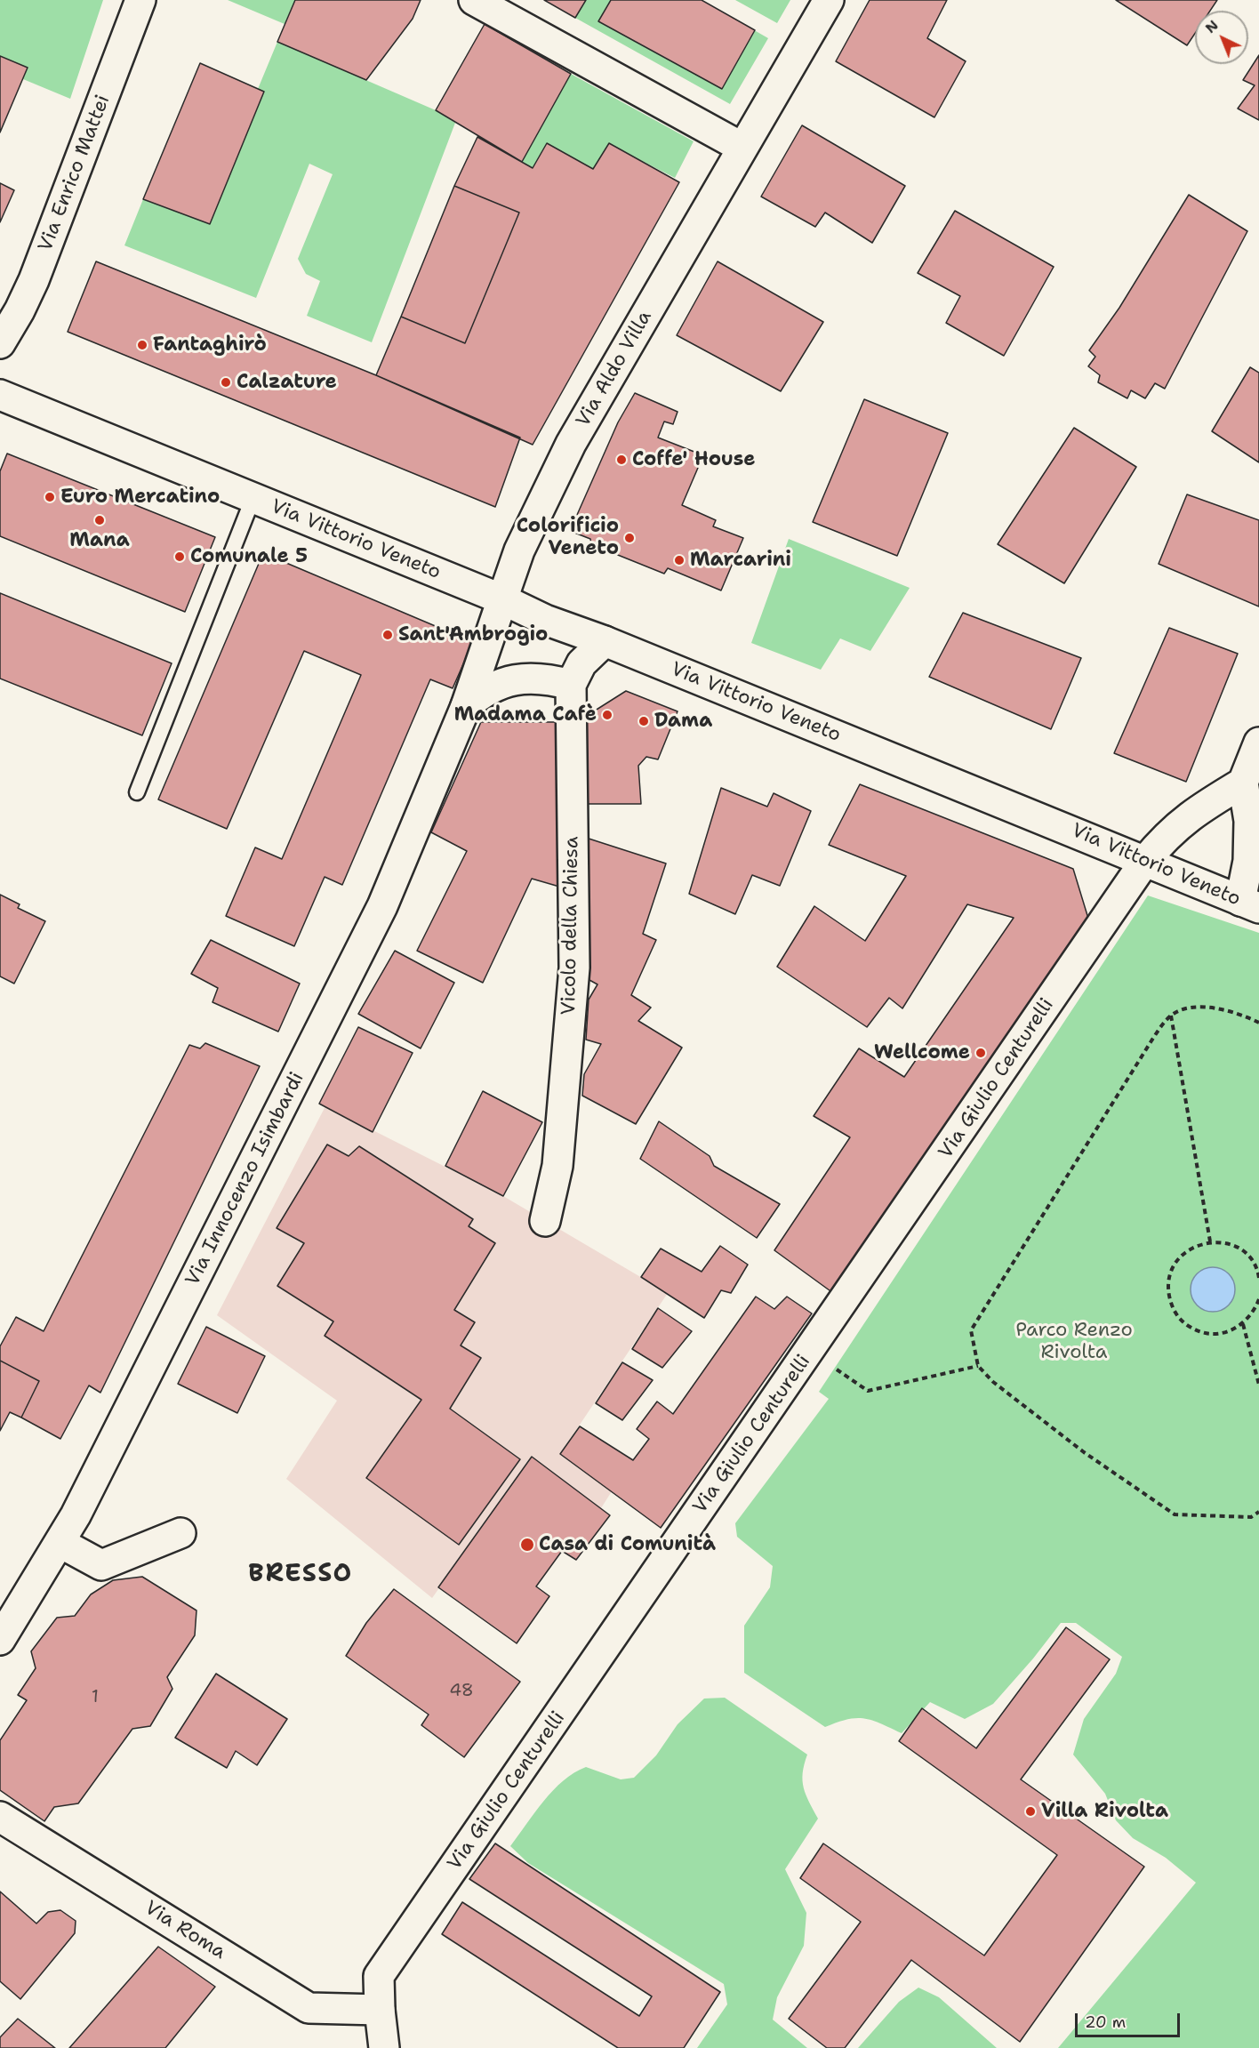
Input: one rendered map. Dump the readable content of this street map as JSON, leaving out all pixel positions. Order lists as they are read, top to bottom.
{
  "streets": {
    "street": [
      "Via Enrico Mattei",
      "Via Aldo Villa",
      "Via Vittorio Veneto",
      "Vicolo della Chiesa",
      "Via Giulio Centurelli",
      "Via Innocenzo Isimbardi",
      "Via Roma"
    ]
  },
  "crossings": [
    ["Via Aldo Villa", "Via Vittorio Veneto"],
    ["Via Aldo Villa", "Via Innocenzo Isimbardi"],
    ["Via Vittorio Veneto", "Vicolo della Chiesa"],
    ["Via Vittorio Veneto", "Via Giulio Centurelli"],
    ["Via Vittorio Veneto", "Via Innocenzo Isimbardi"],
    ["Vicolo della Chiesa", "Via Innocenzo Isimbardi"],
    ["Via Giulio Centurelli", "Via Roma"]
  ],
  "districts": ["BRESSO"],
  "parks": ["Parco Renzo Rivolta"],
  "places": [
    "Fantaghirò",
    "Calzature",
    "Coffe' House",
    "Euro Mercatino",
    "Mana",
    "Colorificio Veneto",
    "Comunale 5",
    "Marcarini",
    "Sant'Ambrogio",
    "Madama Cafè",
    "Dama",
    "Wellcome",
    "Casa di Comunità",
    "Villa Rivolta"
  ],
  "house_numbers": ["48", "1"],
  "scale_bar": "20 m",
  "north": "top left"
}
